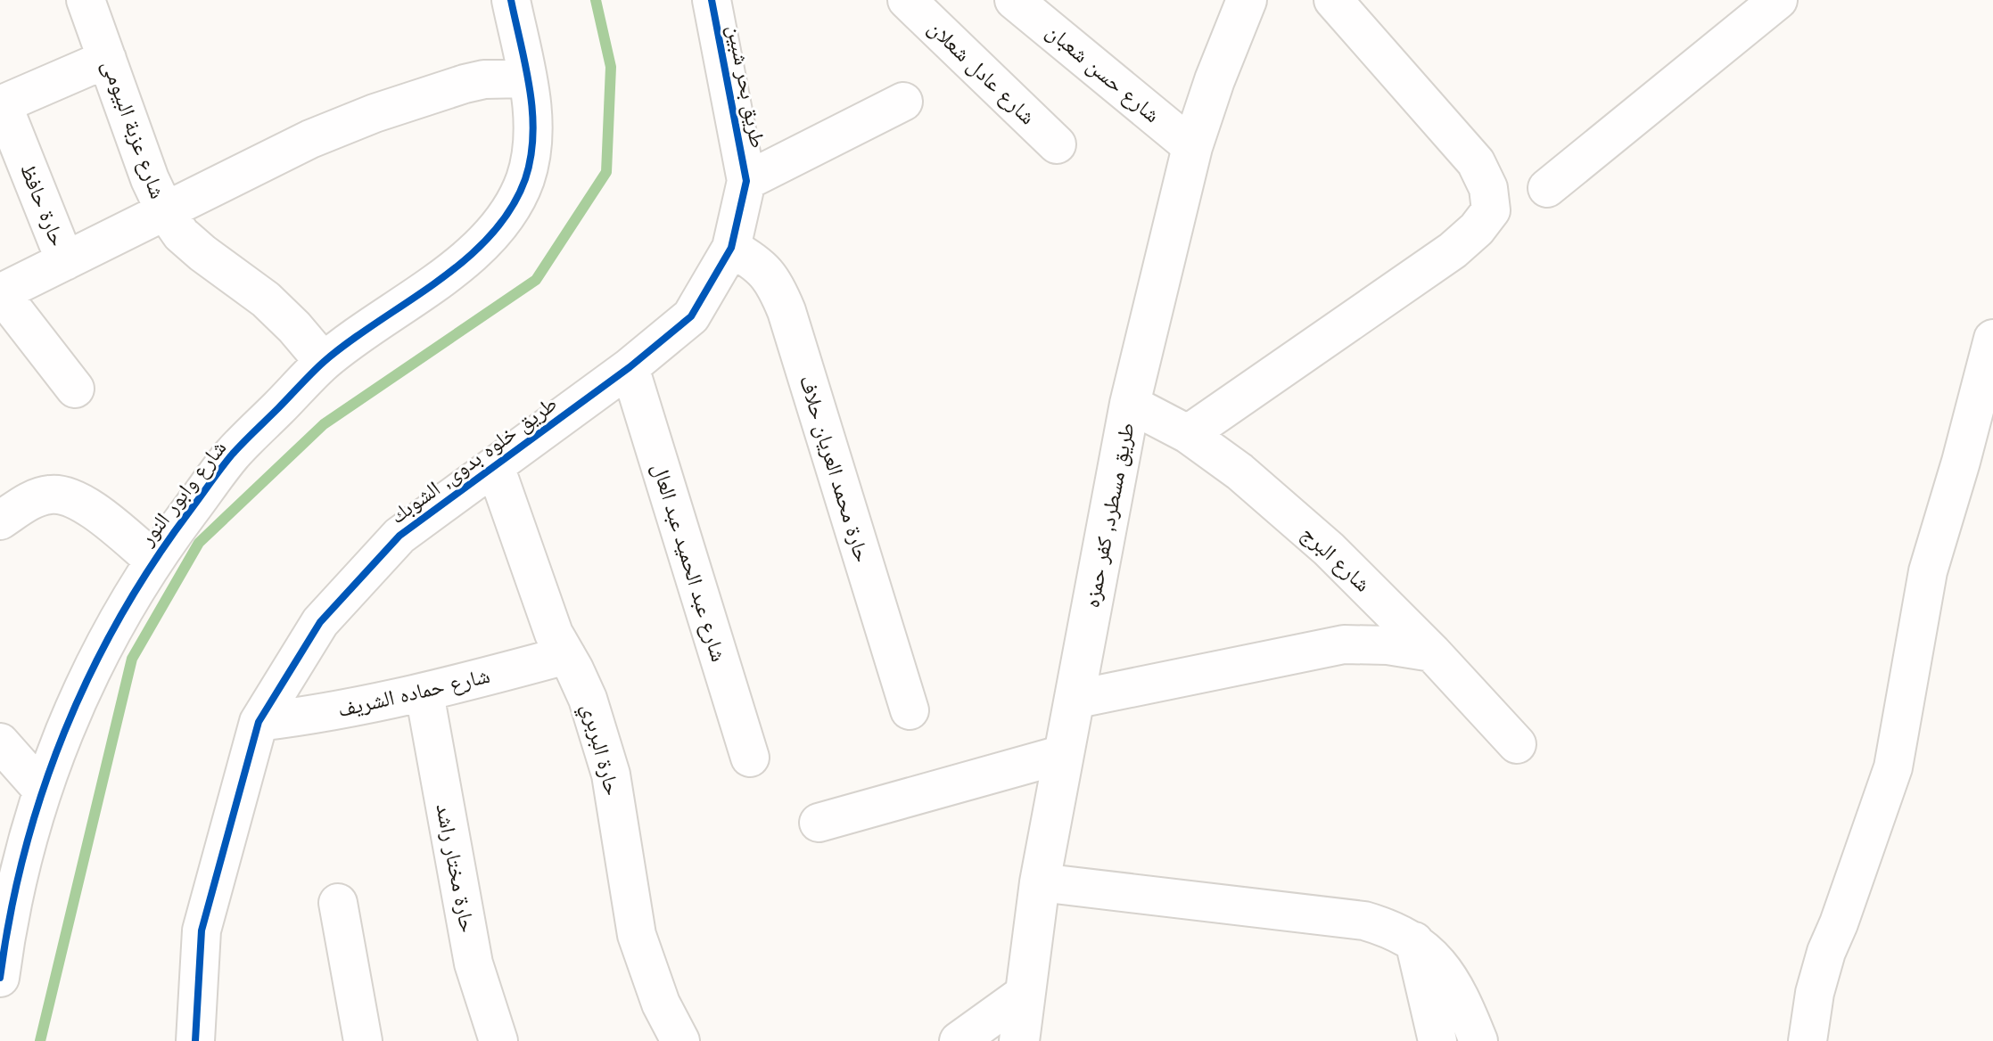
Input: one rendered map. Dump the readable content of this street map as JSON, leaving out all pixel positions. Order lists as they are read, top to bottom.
{
  "streets": {
    "main road": ["طريق مسطرد, كفر حمزه"],
    "street": [
      "شارع عادل شعلان",
      "شارع حسن شعبان",
      "طريق بحر شبين",
      "شارع عزبة البيومى",
      "حارة حافظ",
      "طريق خلوه بدوى, الشوبك",
      "حارة محمد العريان حلاف",
      "شارع وابور النور",
      "شارع البرج",
      "شارع عبد الحميد عبد العال",
      "شارع حماده الشريف",
      "حارة البربري",
      "حارة مختار راشد"
    ]
  },
  "crossings": [
    ["شارع حسن شعبان", "طريق مسطرد, كفر حمزه"],
    ["طريق بحر شبين", "طريق خلوه بدوى, الشوبك"],
    ["شارع عزبة البيومى", "شارع وابور النور"],
    ["طريق خلوه بدوى, الشوبك", "حارة محمد العريان حلاف"],
    ["طريق خلوه بدوى, الشوبك", "شارع عبد الحميد عبد العال"],
    ["طريق خلوه بدوى, الشوبك", "شارع حماده الشريف"],
    ["طريق خلوه بدوى, الشوبك", "حارة البربري"],
    ["طريق مسطرد, كفر حمزه", "شارع البرج"],
    ["شارع حماده الشريف", "حارة البربري"],
    ["شارع حماده الشريف", "حارة مختار راشد"]
  ]
}
